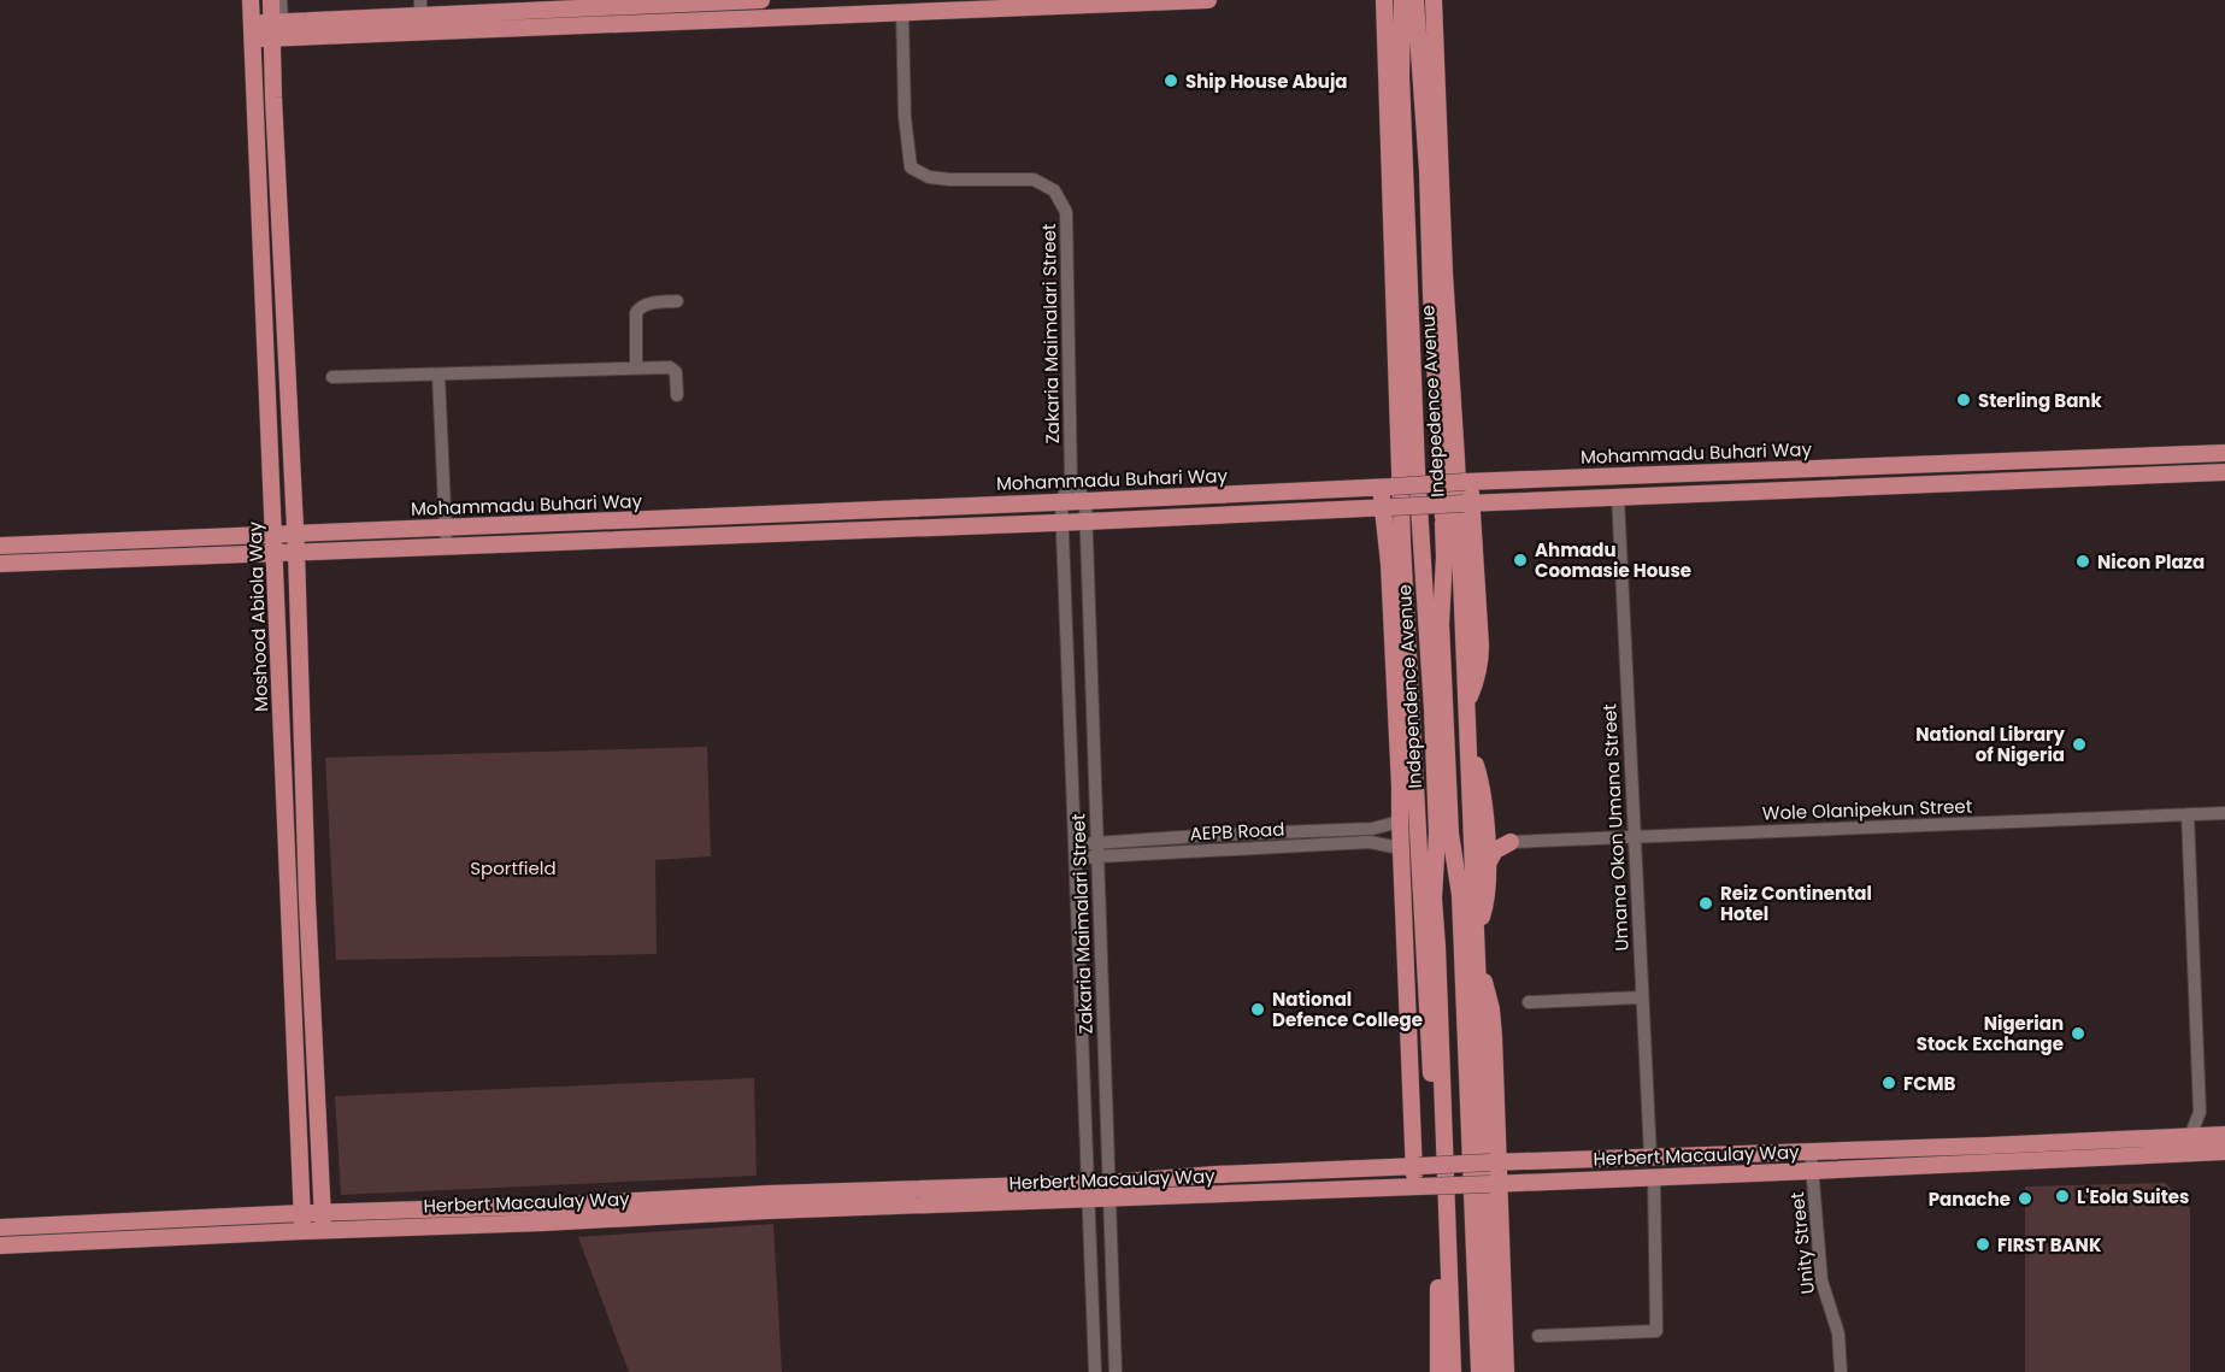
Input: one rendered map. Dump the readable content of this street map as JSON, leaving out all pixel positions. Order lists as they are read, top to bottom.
{
  "streets": {
    "main road": [
      "Indepedence Avenue",
      "Mohammadu Buhari Way",
      "Moshood Abiola Way",
      "Independence Avenue",
      "Herbert Macaulay Way"
    ],
    "street": [
      "Zakaria Maimalari Street",
      "Wole Olanipekun Street",
      "Umana Okon Umana Street",
      "AEPB Road",
      "Unity Street"
    ]
  },
  "crossings": [
    ["Zakaria Maimalari Street", "Mohammadu Buhari Way"],
    ["Zakaria Maimalari Street", "AEPB Road"],
    ["Zakaria Maimalari Street", "Herbert Macaulay Way"],
    ["Indepedence Avenue", "Independence Avenue"],
    ["Mohammadu Buhari Way", "Moshood Abiola Way"],
    ["Mohammadu Buhari Way", "Umana Okon Umana Street"],
    ["Moshood Abiola Way", "Herbert Macaulay Way"],
    ["Wole Olanipekun Street", "Umana Okon Umana Street"],
    ["Umana Okon Umana Street", "Herbert Macaulay Way"],
    ["Herbert Macaulay Way", "Unity Street"]
  ],
  "parks": ["Sportfield"],
  "places": [
    "Ship House Abuja",
    "Sterling Bank",
    "Ahmadu Coomasie House",
    "Nicon Plaza",
    "National Library of Nigeria",
    "Reiz Continental Hotel",
    "National Defence College",
    "Nigerian Stock Exchange",
    "FCMB",
    "L'Eola Suites",
    "Panache",
    "FIRST BANK"
  ]
}
